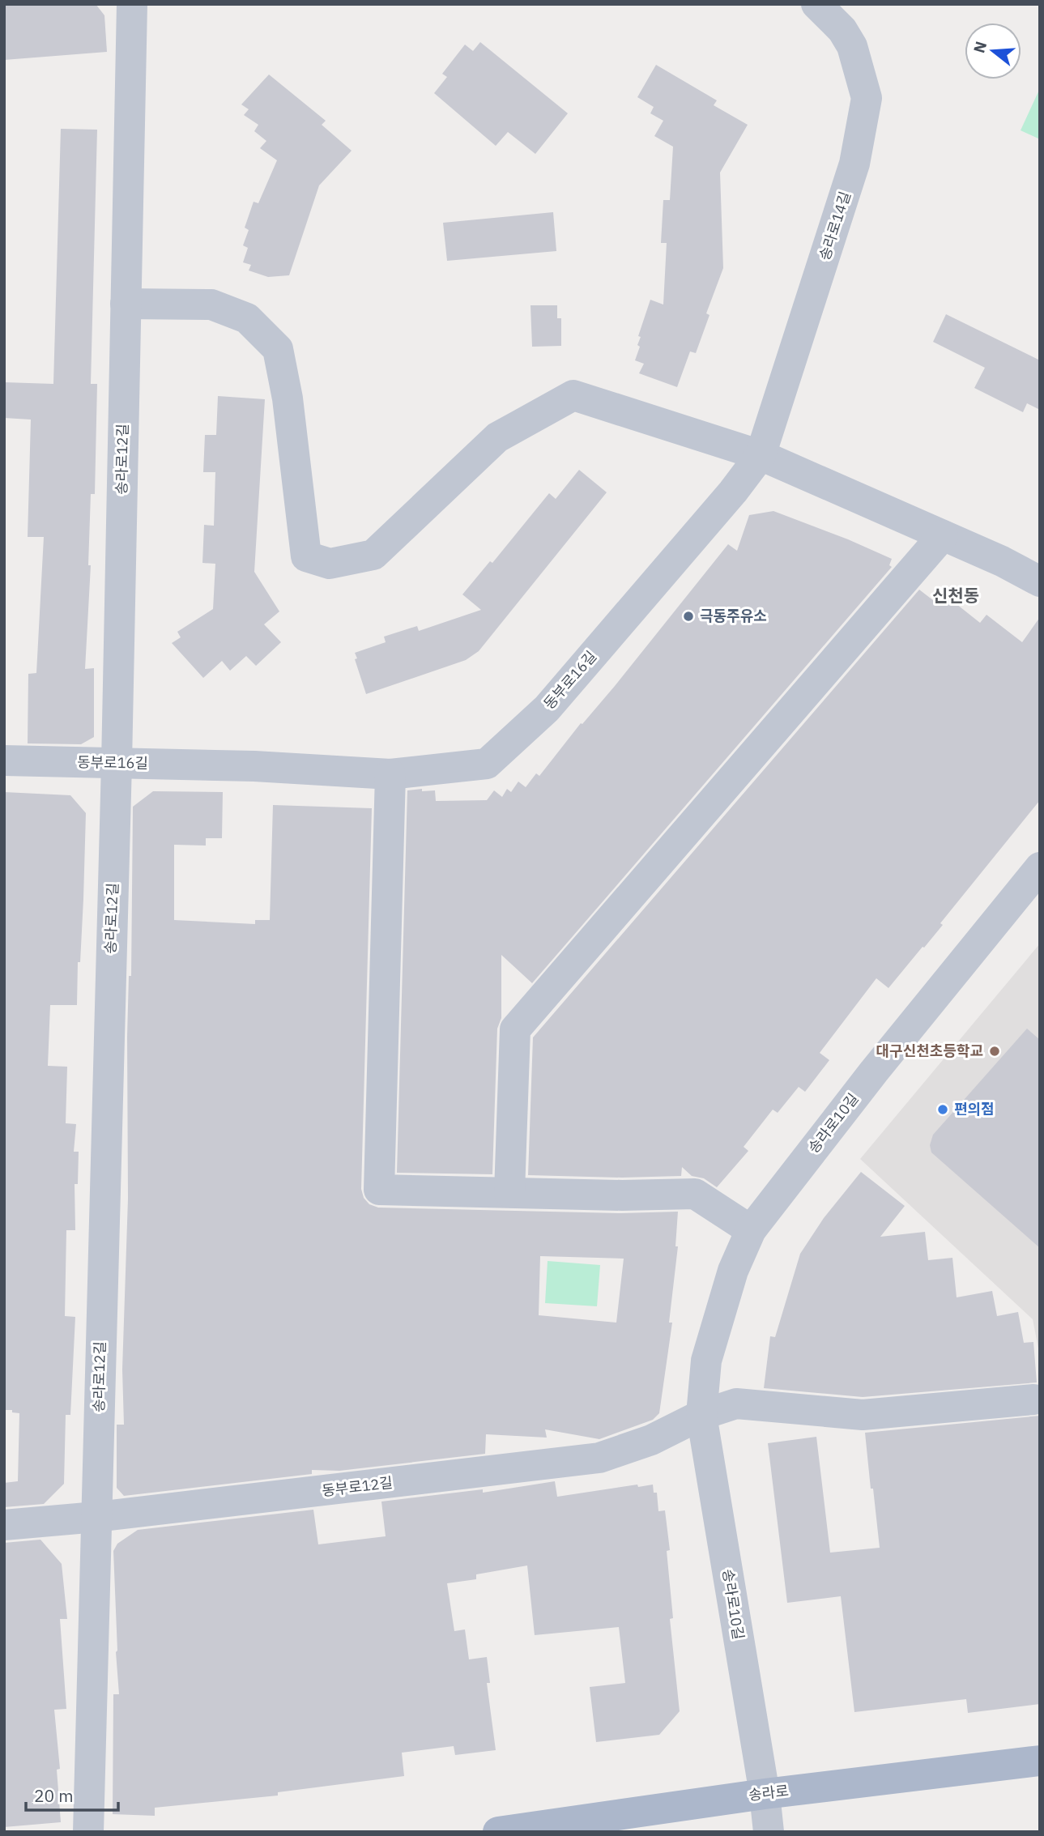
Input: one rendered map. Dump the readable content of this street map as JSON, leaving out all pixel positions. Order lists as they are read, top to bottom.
{
  "streets": {
    "main road": ["송라로"],
    "street": [
      "송라로14길",
      "송라로12길",
      "동부로16길",
      "송라로10길",
      "동부로12길"
    ]
  },
  "crossings": [
    ["송라로14길", "동부로16길"],
    ["송라로12길", "동부로16길"],
    ["송라로12길", "동부로12길"],
    ["송라로10길", "동부로12길"],
    ["송라로10길", "송라로"]
  ],
  "districts": ["신천동"],
  "places": ["극동주유소", "대구신천초등학교", "편의점"],
  "scale_bar": "20 m",
  "north": "left"
}
